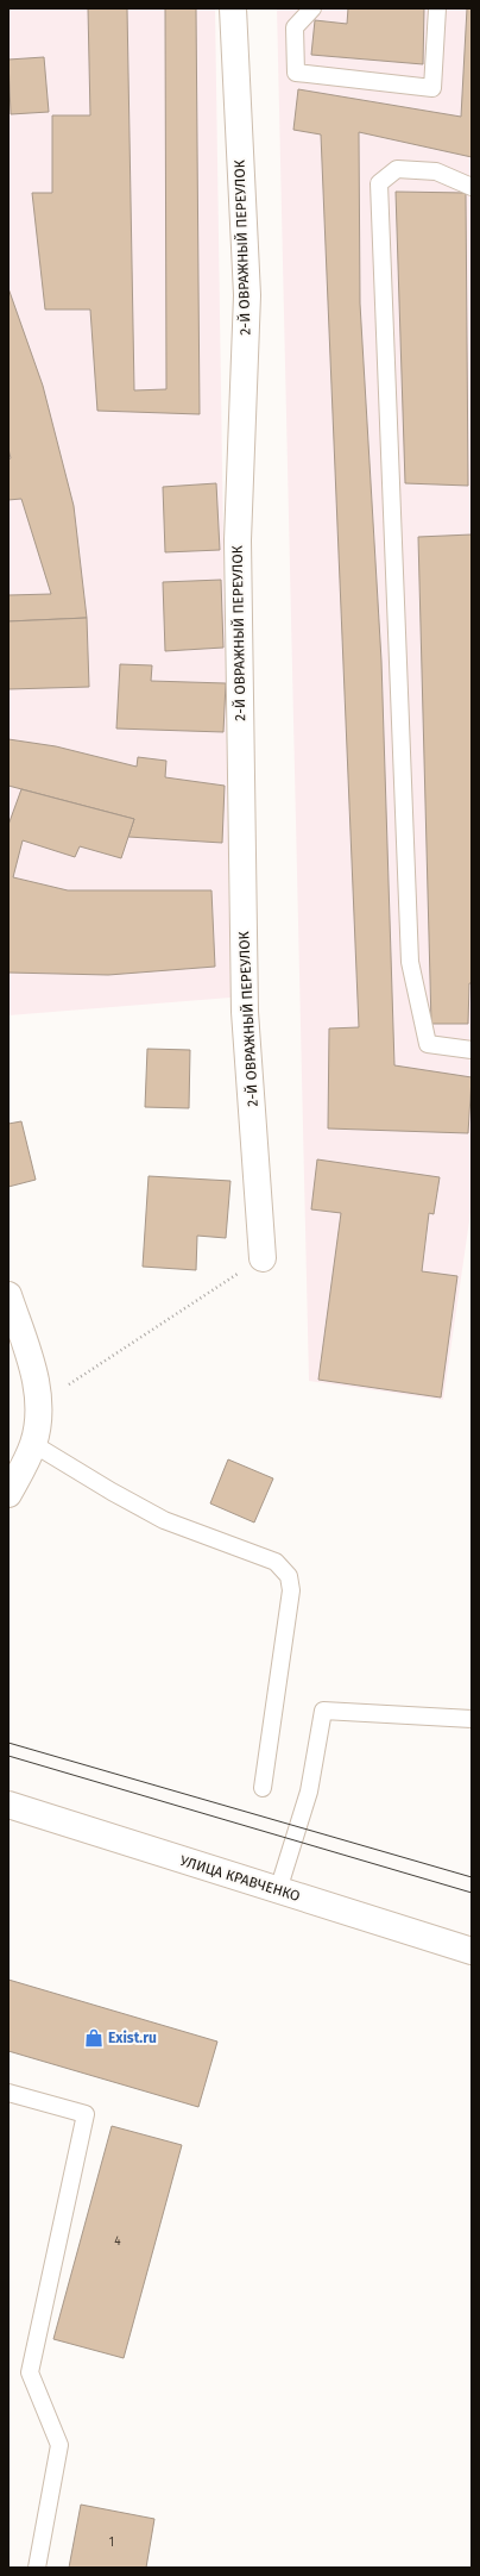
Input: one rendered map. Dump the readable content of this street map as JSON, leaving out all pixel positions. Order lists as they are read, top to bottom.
{
  "streets": {
    "street": ["2-Й ОВРАЖНЫЙ ПЕРЕУЛОК", "УЛИЦА КРАВЧЕНКО"]
  },
  "places": {
    "shop": ["Exist.ru"]
  },
  "house_numbers": ["4", "1"]
}
